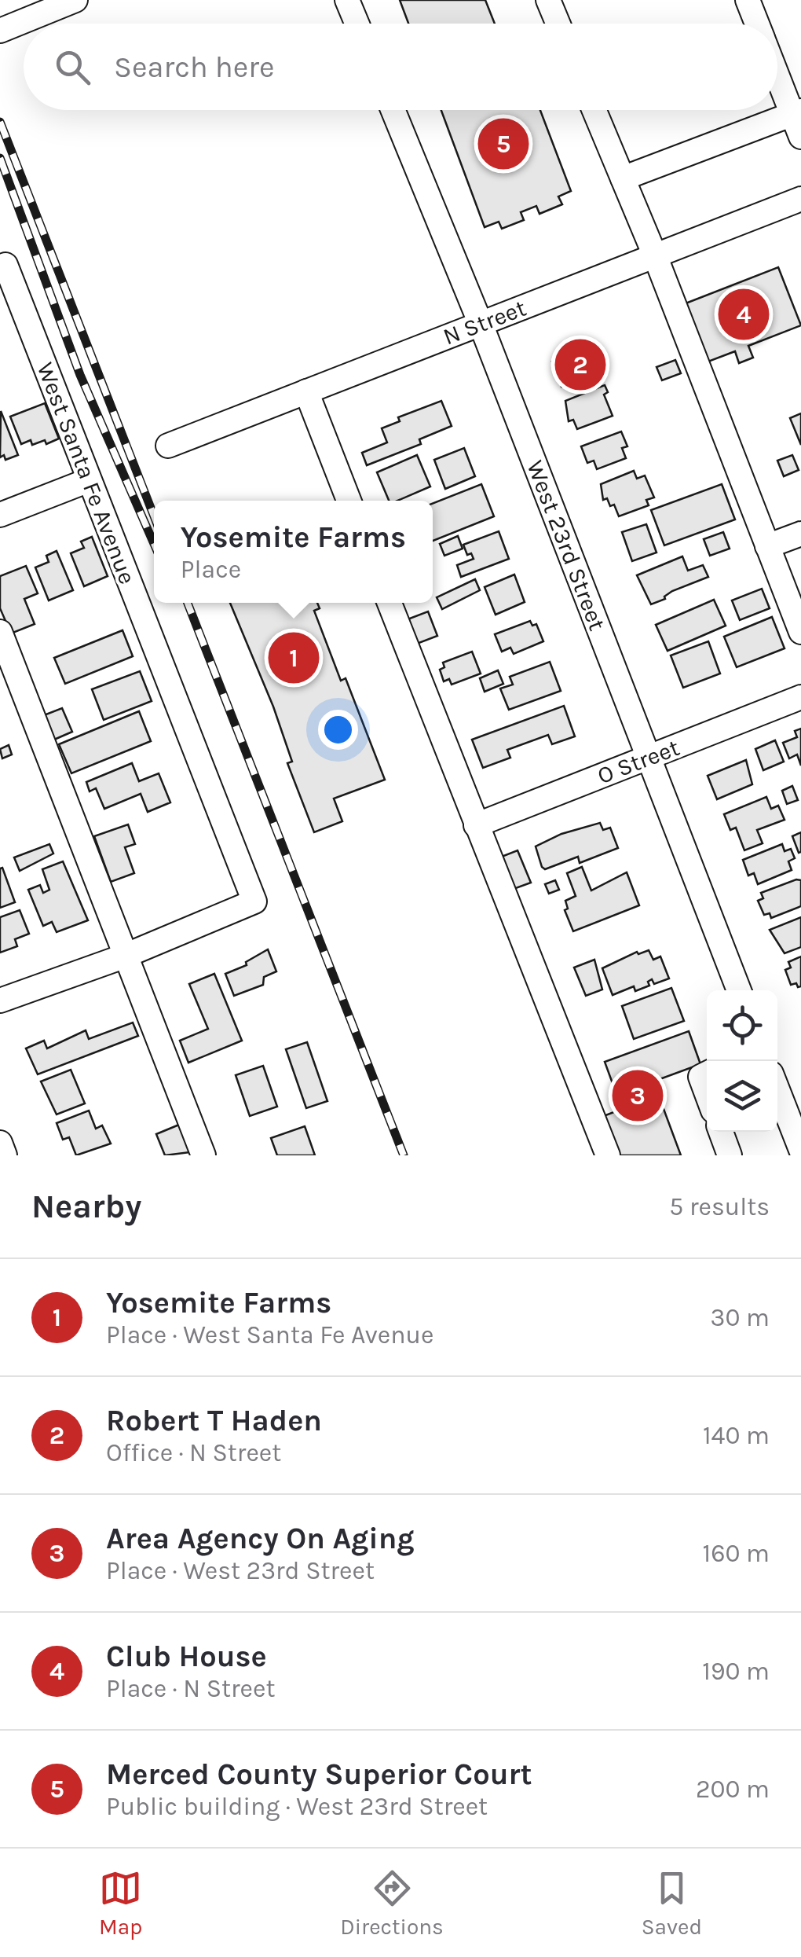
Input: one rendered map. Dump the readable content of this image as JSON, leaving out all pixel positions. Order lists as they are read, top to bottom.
{
  "streets": {
    "street": [
      "N Street",
      "West Santa Fe Avenue",
      "West 23rd Street",
      "O Street"
    ]
  },
  "crossings": [
    ["N Street", "West 23rd Street"],
    ["West 23rd Street", "O Street"]
  ],
  "page": {
    "search": "Search here",
    "pins": [
      "5",
      "4",
      "2",
      "1",
      "3"
    ],
    "popup": ["Yosemite Farms", "Place"],
    "heading": ["Nearby", "5 results"],
    "list": [
      {
        "mark": "1",
        "name": "Yosemite Farms",
        "note": "Place · West Santa Fe Avenue",
        "value": "30 m"
      },
      {
        "mark": "2",
        "name": "Robert T Haden",
        "note": "Office · N Street",
        "value": "140 m"
      },
      {
        "mark": "3",
        "name": "Area Agency On Aging",
        "note": "Place · West 23rd Street",
        "value": "160 m"
      },
      {
        "mark": "4",
        "name": "Club House",
        "note": "Place · N Street",
        "value": "190 m"
      },
      {
        "mark": "5",
        "name": "Merced County Superior Court",
        "note": "Public building · West 23rd Street",
        "value": "200 m"
      }
    ],
    "nav": ["Map", "Directions", "Saved"]
  }
}
